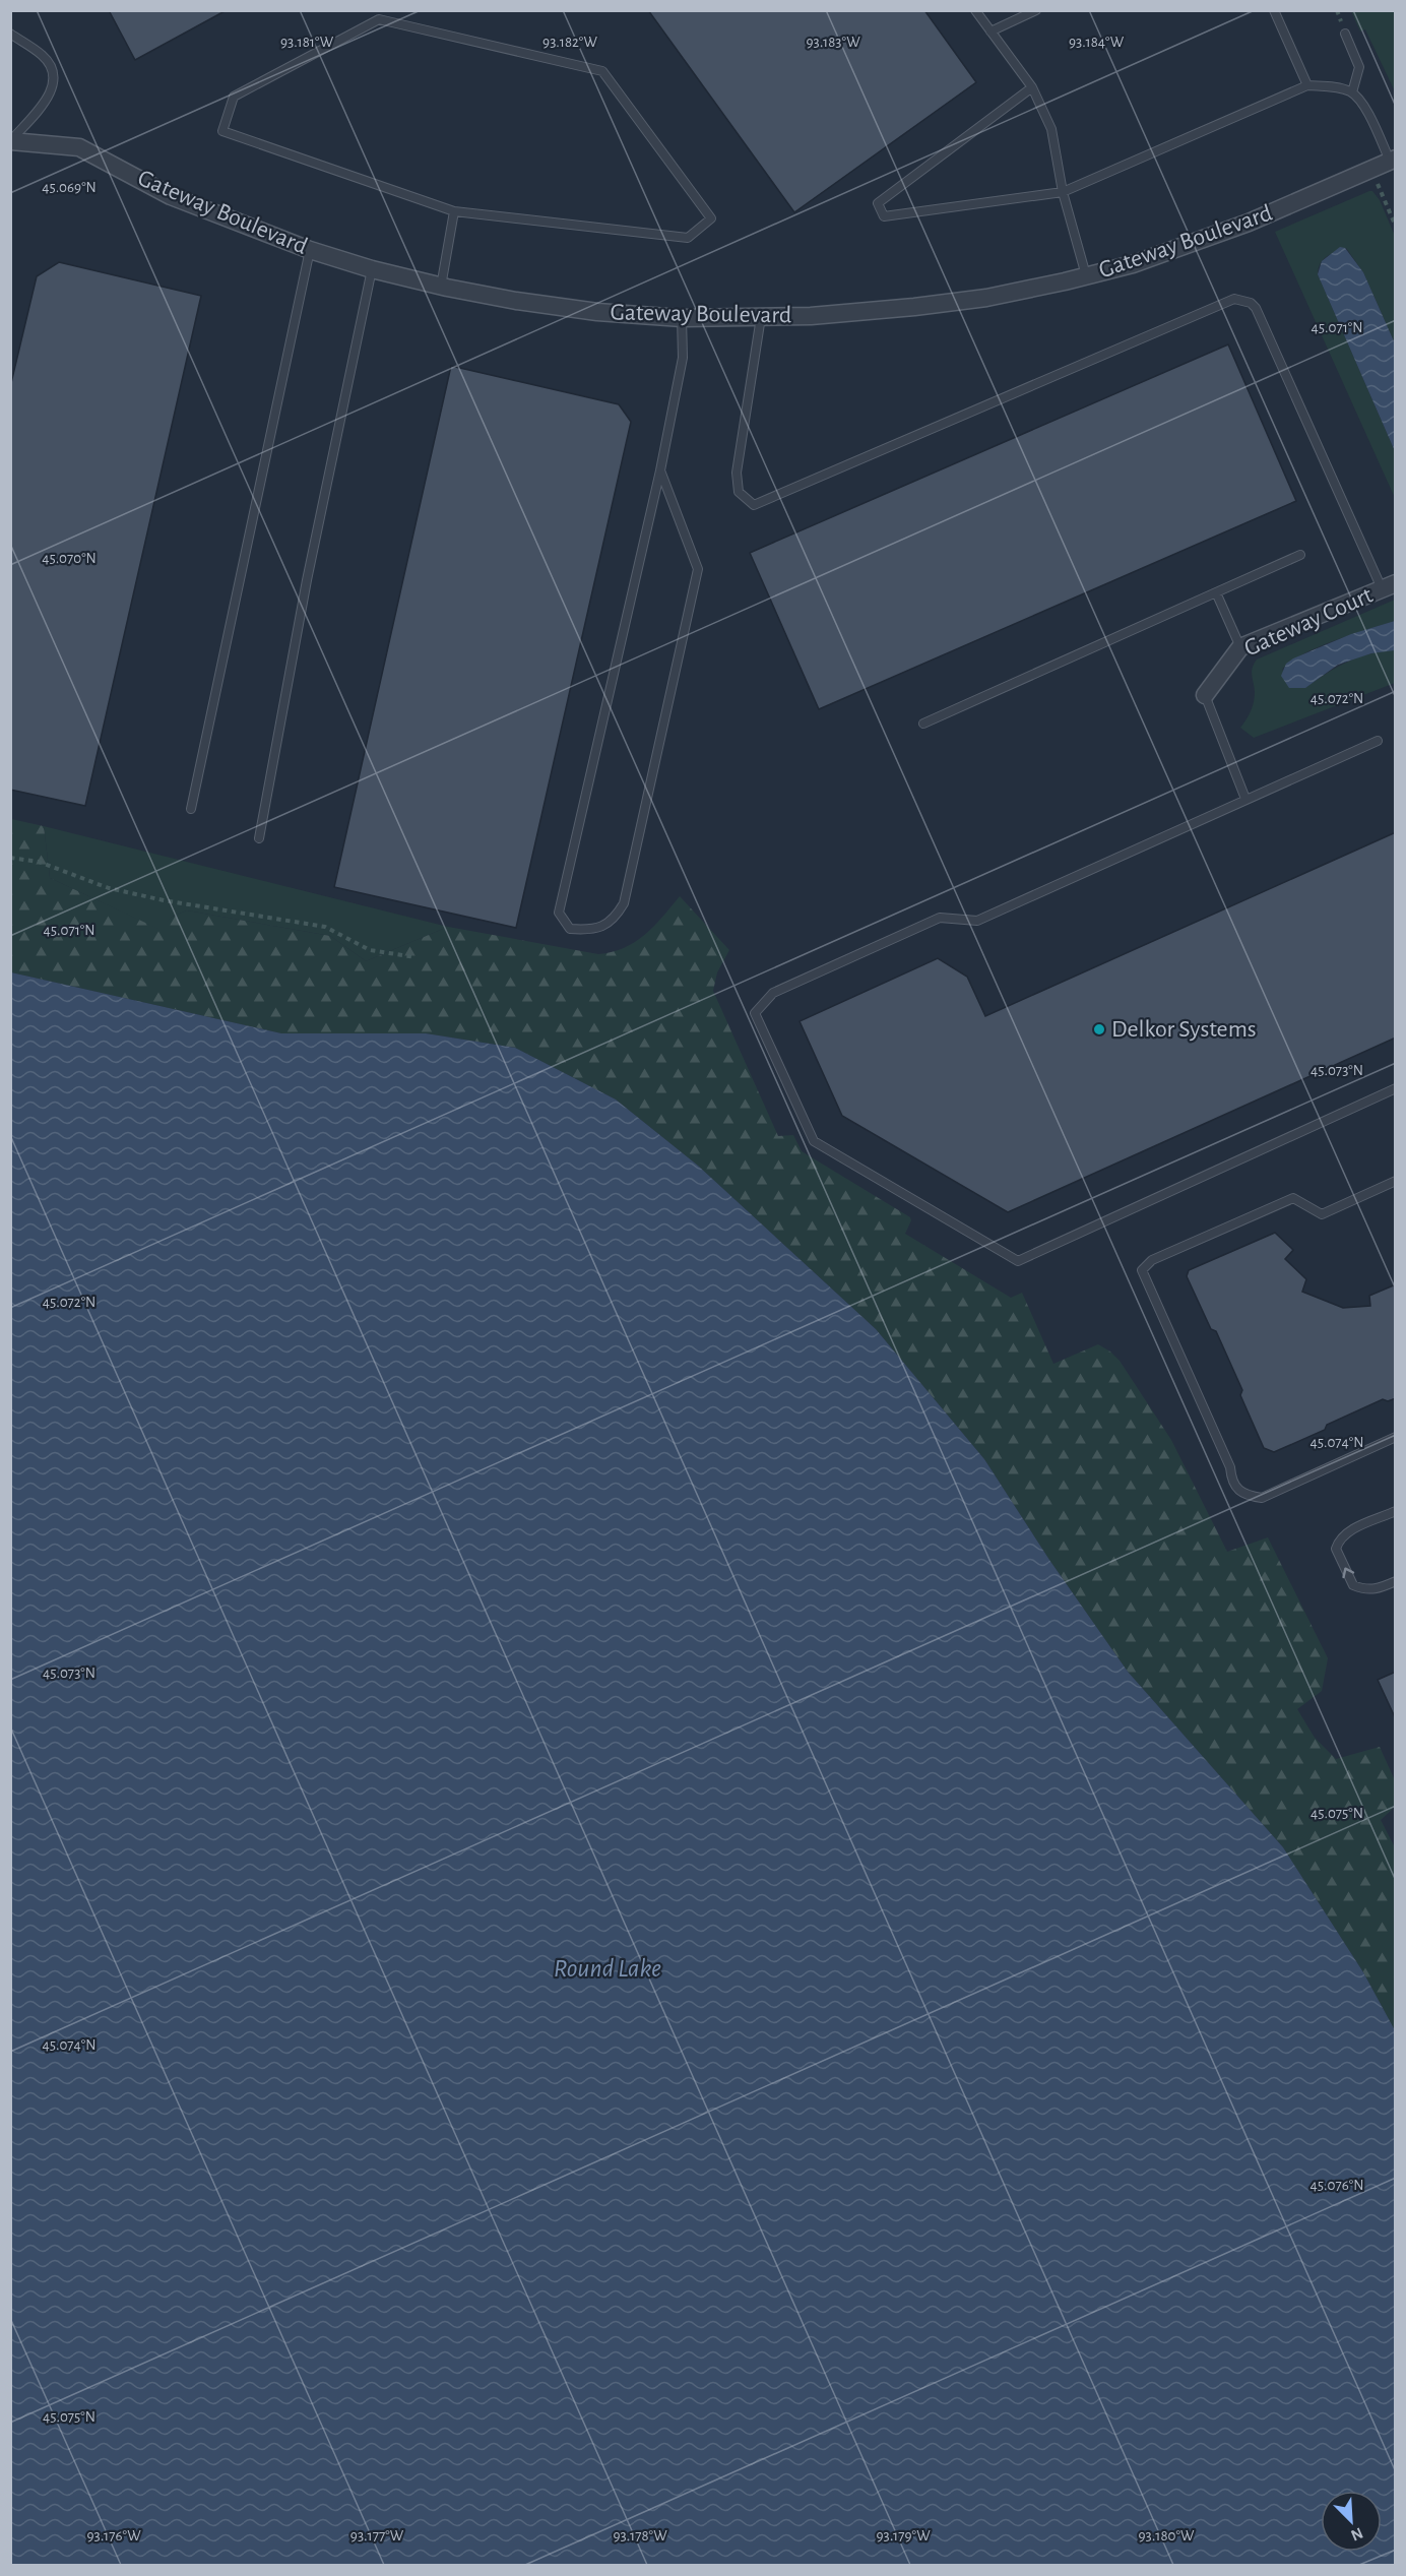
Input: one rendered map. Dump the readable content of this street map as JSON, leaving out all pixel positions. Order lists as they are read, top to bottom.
{
  "streets": {
    "street": ["Gateway Boulevard", "Gateway Court"]
  },
  "water": ["Round Lake"],
  "places": ["Delkor Systems"],
  "north": "bottom right",
  "coordinates": [
    "93.181°W",
    "93.182°W",
    "93.183°W",
    "93.184°W",
    "45.069°N",
    "45.071°N",
    "45.070°N",
    "45.072°N",
    "45.073°N",
    "45.074°N",
    "45.075°N",
    "45.076°N",
    "93.176°W",
    "93.177°W",
    "93.178°W",
    "93.179°W",
    "93.180°W"
  ]
}
